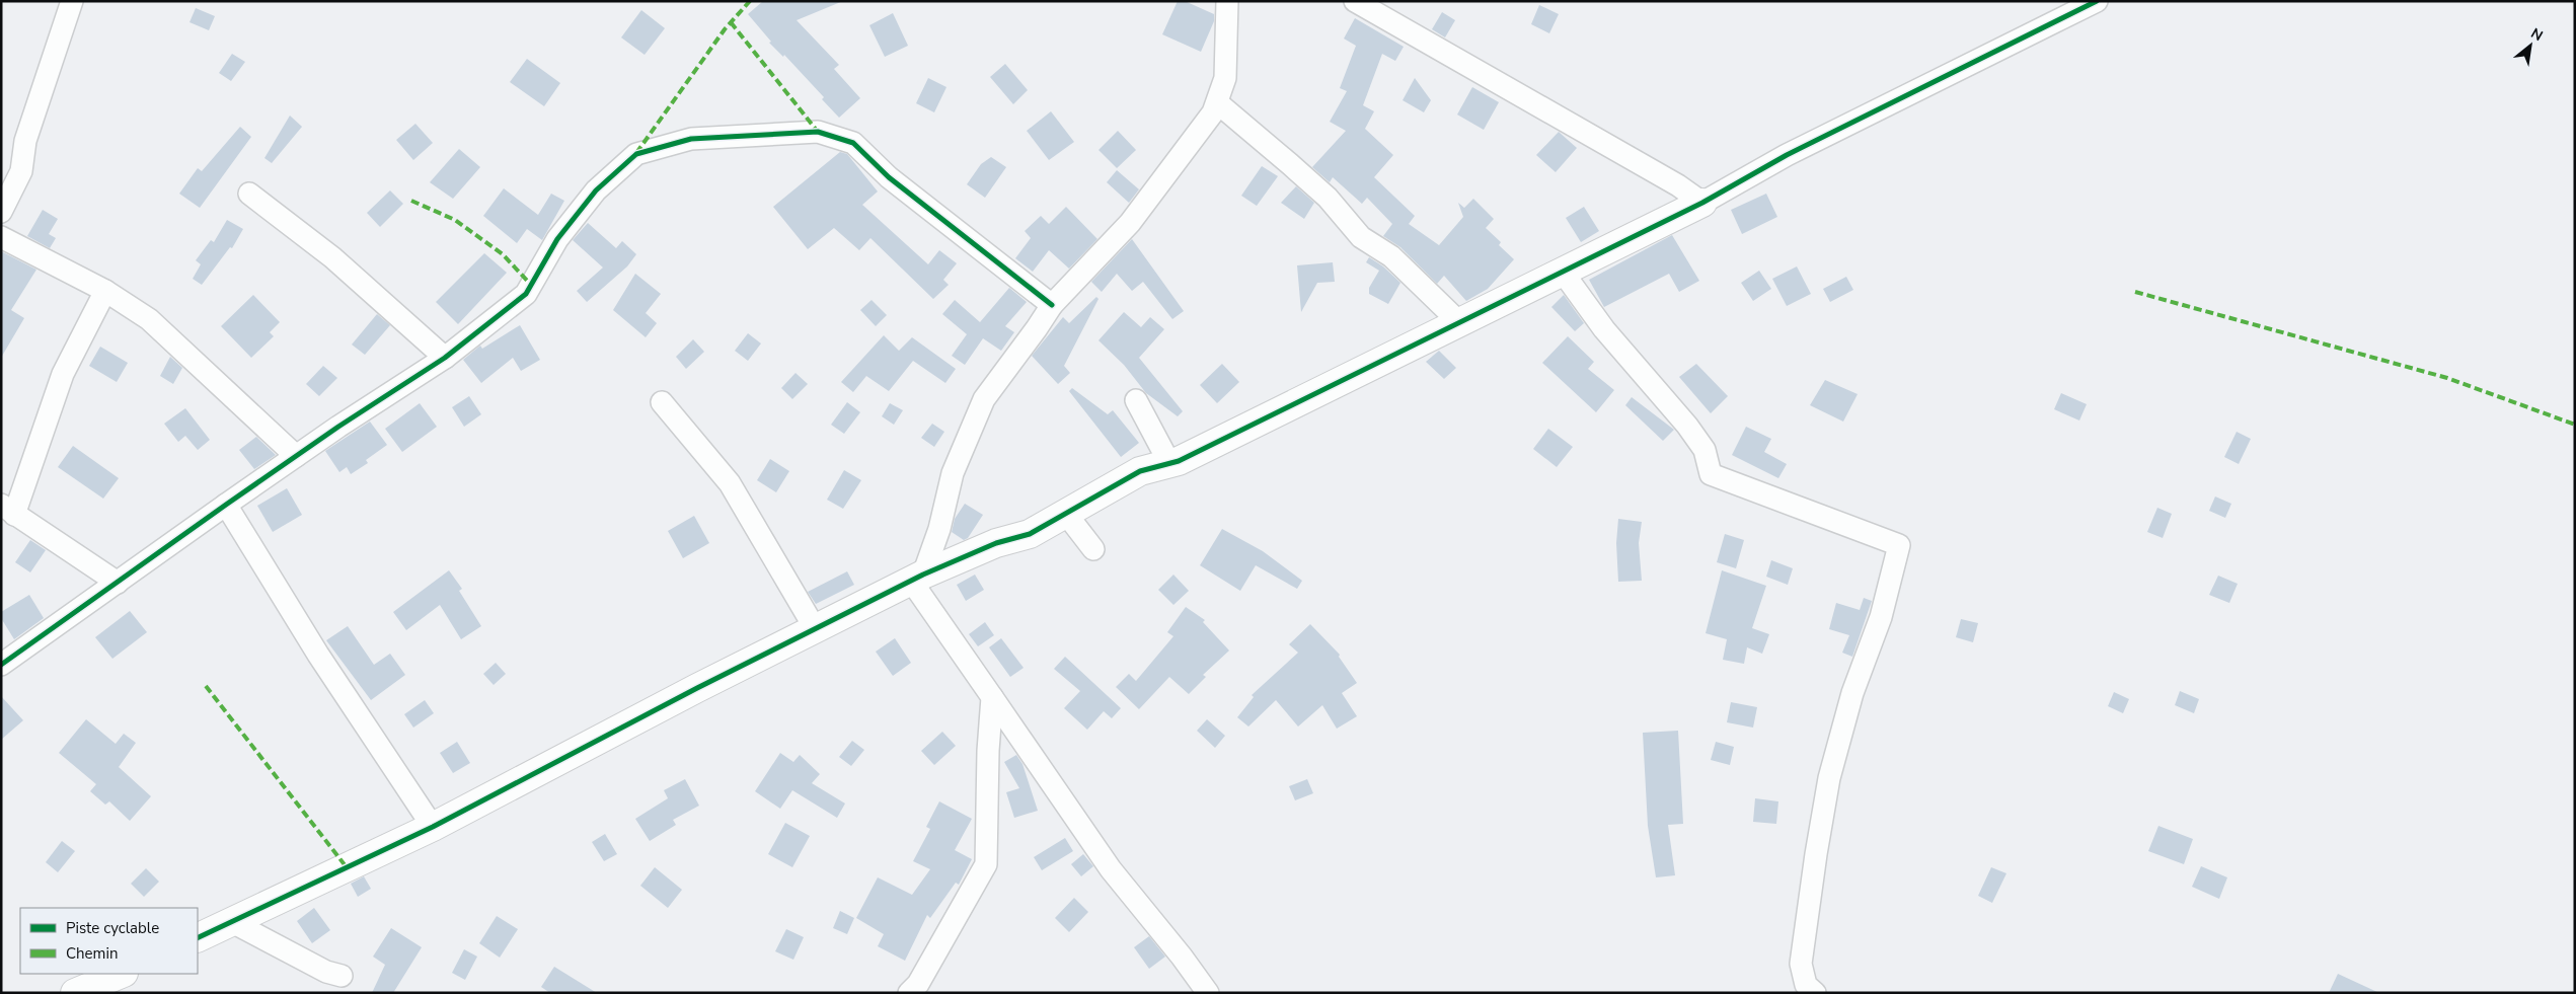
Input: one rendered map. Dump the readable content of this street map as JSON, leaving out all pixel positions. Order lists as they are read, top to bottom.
{
  "legend": ["Piste cyclable", "Chemin"],
  "north": "top right"
}
